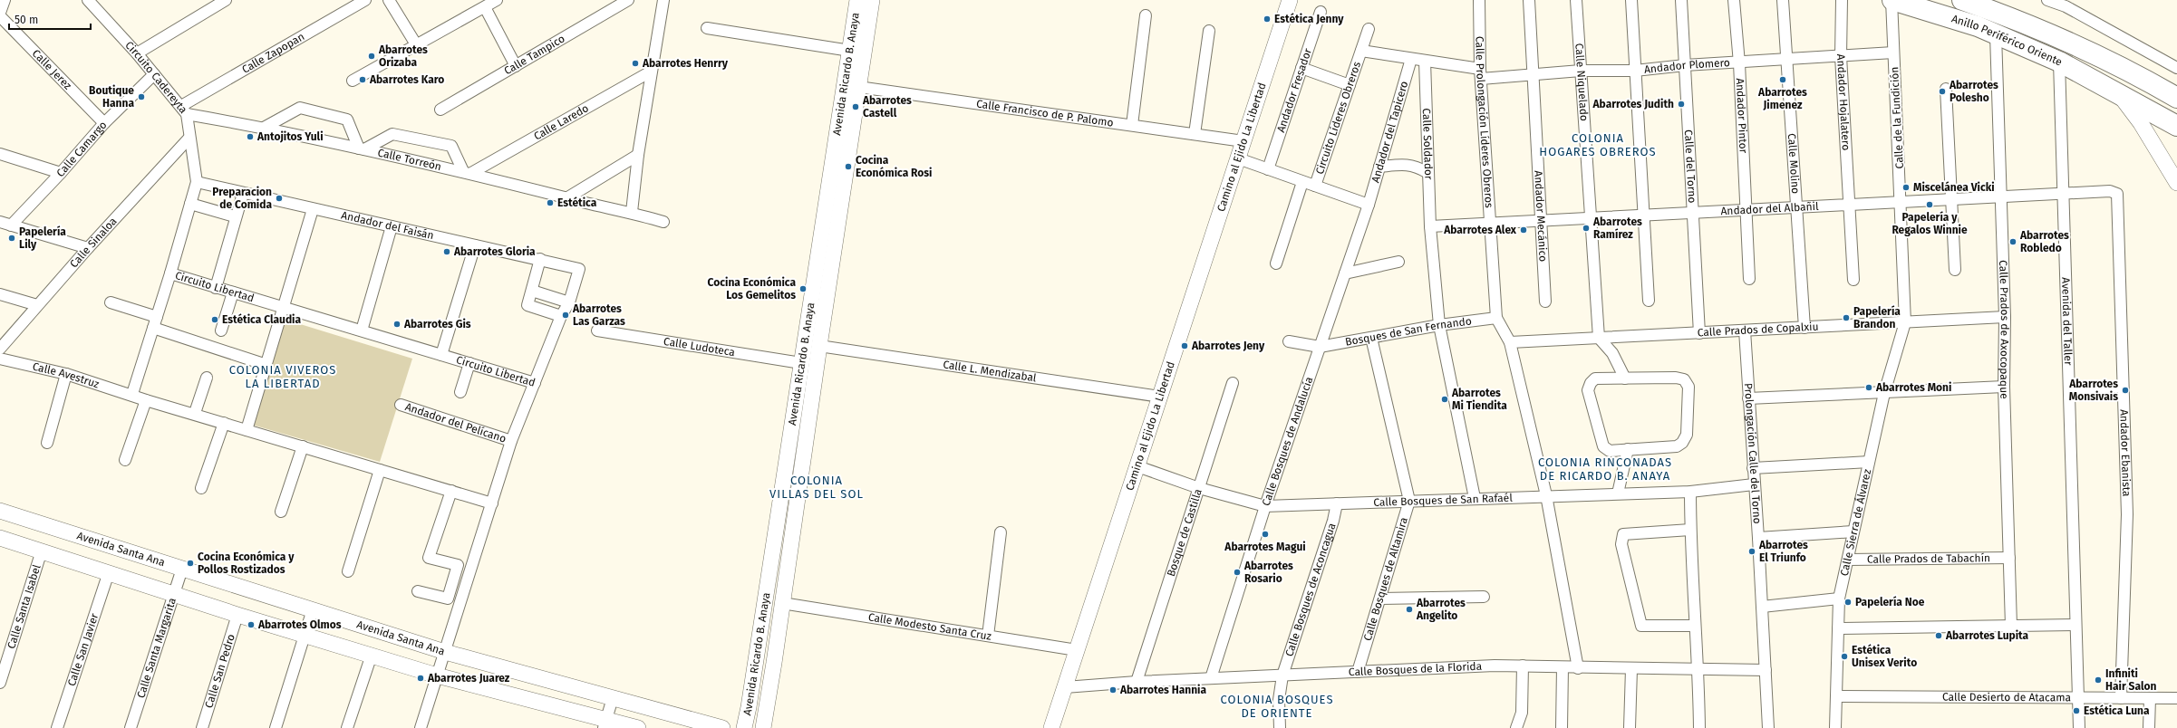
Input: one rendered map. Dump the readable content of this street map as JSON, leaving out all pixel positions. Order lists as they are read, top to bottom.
{
  "streets": {
    "highway": ["Anillo Periférico Oriente"],
    "street": [
      "Calle Zapopan",
      "Calle Tampico",
      "Andador Plomero",
      "Calle Jerez",
      "Avenida Ricardo B. Anaya",
      "Circuito Cadereyta",
      "Calle Niquelado",
      "Andador Fresador",
      "Andador Hojalatero",
      "Calle Francisco de P. Palomo",
      "Andador Pintor",
      "Circuito Líderes Obreros",
      "Calle de la Fundición",
      "Calle Laredo",
      "Calle Prolongación Líderes Obreros",
      "Andador del Tapicero",
      "Calle Soldador",
      "Camino al Ejido La Libertad",
      "Calle Camargo",
      "Calle Torreón",
      "Calle Molino",
      "Calle del Torno",
      "Andador del Albañil",
      "Andador Mecánico",
      "Andador del Faisán",
      "Calle Sinaloa",
      "Circuito Libertad",
      "Avenida del Taller",
      "Calle Prados de Copalxiu",
      "Calle Prados de Axocopaque",
      "Bosques de San Fernando",
      "Calle Ludoteca",
      "Calle L. Mendizabal",
      "Calle Avestruz",
      "Andador del Pelícano",
      "Calle Bosques de Andalucía",
      "Andador Ebanista",
      "Prolongación Calle del Torno",
      "Calle Bosques de San Rafaél",
      "Calle Sierra de Álvarez",
      "Bosque de Castilla",
      "Avenida Santa Ana",
      "Calle Prados de Tabachín",
      "Calle Bosques de Altamira",
      "Calle Bosques de Aconcagua",
      "Calle Santa Isabel",
      "Calle Modesto Santa Cruz",
      "Calle Santa Margarita",
      "Calle San Javier",
      "Calle Bosques de la Florida",
      "Calle San Pedro",
      "Calle Desierto de Atacama"
    ]
  },
  "crossings": [
    ["Anillo Periférico Oriente", "Calle de la Fundición"],
    ["Anillo Periférico Oriente", "Avenida del Taller"],
    ["Anillo Periférico Oriente", "Calle Prados de Axocopaque"],
    ["Calle Zapopan", "Circuito Cadereyta"],
    ["Calle Zapopan", "Calle Torreón"],
    ["Andador Plomero", "Calle Niquelado"],
    ["Andador Plomero", "Andador Hojalatero"],
    ["Andador Plomero", "Andador Pintor"],
    ["Andador Plomero", "Circuito Líderes Obreros"],
    ["Andador Plomero", "Calle de la Fundición"],
    ["Andador Plomero", "Calle Prolongación Líderes Obreros"],
    ["Andador Plomero", "Calle Molino"],
    ["Andador Plomero", "Calle del Torno"],
    ["Andador Plomero", "Andador Mecánico"],
    ["Calle Jerez", "Calle Camargo"],
    ["Avenida Ricardo B. Anaya", "Calle Francisco de P. Palomo"],
    ["Avenida Ricardo B. Anaya", "Calle Ludoteca"],
    ["Avenida Ricardo B. Anaya", "Calle L. Mendizabal"],
    ["Avenida Ricardo B. Anaya", "Calle Modesto Santa Cruz"],
    ["Circuito Cadereyta", "Calle Camargo"],
    ["Circuito Cadereyta", "Calle Torreón"],
    ["Circuito Cadereyta", "Andador del Faisán"],
    ["Circuito Cadereyta", "Calle Sinaloa"],
    ["Circuito Cadereyta", "Circuito Libertad"],
    ["Calle Niquelado", "Andador del Albañil"],
    ["Calle Niquelado", "Calle Prados de Copalxiu"],
    ["Andador Hojalatero", "Andador del Albañil"],
    ["Calle Francisco de P. Palomo", "Camino al Ejido La Libertad"],
    ["Andador Pintor", "Andador del Albañil"],
    ["Circuito Líderes Obreros", "Calle Prolongación Líderes Obreros"],
    ["Circuito Líderes Obreros", "Andador del Tapicero"],
    ["Circuito Líderes Obreros", "Calle Soldador"],
    ["Calle de la Fundición", "Andador del Albañil"],
    ["Calle de la Fundición", "Calle Prados de Copalxiu"],
    ["Calle de la Fundición", "Calle Sierra de Álvarez"],
    ["Calle Laredo", "Calle Torreón"],
    ["Calle Prolongación Líderes Obreros", "Andador del Albañil"],
    ["Calle Prolongación Líderes Obreros", "Calle Prados de Copalxiu"],
    ["Calle Prolongación Líderes Obreros", "Bosques de San Fernando"],
    ["Calle Prolongación Líderes Obreros", "Calle Bosques de San Rafaél"],
    ["Calle Prolongación Líderes Obreros", "Calle Bosques de la Florida"],
    ["Andador del Tapicero", "Calle Bosques de Andalucía"],
    ["Calle Soldador", "Andador del Albañil"],
    ["Calle Soldador", "Bosques de San Fernando"],
    ["Calle Soldador", "Calle Bosques de San Rafaél"],
    ["Camino al Ejido La Libertad", "Calle L. Mendizabal"],
    ["Camino al Ejido La Libertad", "Calle Bosques de San Rafaél"],
    ["Camino al Ejido La Libertad", "Calle Modesto Santa Cruz"],
    ["Camino al Ejido La Libertad", "Calle Bosques de la Florida"],
    ["Calle Molino", "Andador del Albañil"],
    ["Calle Molino", "Calle Prados de Copalxiu"],
    ["Calle del Torno", "Andador del Albañil"],
    ["Calle del Torno", "Calle Prados de Copalxiu"],
    ["Andador del Albañil", "Andador Mecánico"],
    ["Andador del Albañil", "Avenida del Taller"],
    ["Andador del Albañil", "Calle Prados de Axocopaque"],
    ["Andador del Albañil", "Andador Ebanista"],
    ["Circuito Libertad", "Calle Avestruz"],
    ["Circuito Libertad", "Andador del Pelícano"],
    ["Circuito Libertad", "Avenida Santa Ana"],
    ["Avenida del Taller", "Calle Desierto de Atacama"],
    ["Calle Prados de Copalxiu", "Calle Prados de Axocopaque"],
    ["Calle Prados de Copalxiu", "Prolongación Calle del Torno"],
    ["Calle Prados de Copalxiu", "Calle Sierra de Álvarez"],
    ["Calle Prados de Axocopaque", "Calle Prados de Tabachín"],
    ["Bosques de San Fernando", "Calle Bosques de Andalucía"],
    ["Bosques de San Fernando", "Calle Bosques de Altamira"],
    ["Calle Bosques de Andalucía", "Calle Bosques de San Rafaél"],
    ["Calle Bosques de Andalucía", "Calle Bosques de la Florida"],
    ["Andador Ebanista", "Calle Desierto de Atacama"],
    ["Prolongación Calle del Torno", "Calle Bosques de San Rafaél"],
    ["Prolongación Calle del Torno", "Calle Bosques de la Florida"],
    ["Calle Bosques de San Rafaél", "Bosque de Castilla"],
    ["Calle Bosques de San Rafaél", "Calle Bosques de Altamira"],
    ["Calle Bosques de San Rafaél", "Calle Bosques de Aconcagua"],
    ["Calle Sierra de Álvarez", "Calle Prados de Tabachín"],
    ["Calle Sierra de Álvarez", "Calle Desierto de Atacama"],
    ["Bosque de Castilla", "Calle Bosques de la Florida"],
    ["Avenida Santa Ana", "Calle Santa Margarita"],
    ["Calle Bosques de Altamira", "Calle Bosques de la Florida"],
    ["Calle Bosques de Aconcagua", "Calle Bosques de la Florida"]
  ],
  "districts": [
    "COLONIA HOGARES OBREROS",
    "COLONIA VIVEROS LA LIBERTAD",
    "COLONIA RINCONADAS DE RICARDO B. ANAYA",
    "COLONIA VILLAS DEL SOL",
    "COLONIA BOSQUES DE ORIENTE"
  ],
  "places": [
    "Estética Jenny",
    "Abarrotes Orizaba",
    "Abarrotes Henrry",
    "Abarrotes Karo",
    "Abarrotes Jimenez",
    "Abarrotes Polesho",
    "Boutique Hanna",
    "Abarrotes Judith",
    "Abarrotes Castell",
    "Antojitos Yuli",
    "Cocina Económica Rosi",
    "Miscelánea Vicki",
    "Preparacion de Comida",
    "Estética",
    "Papelería y Regalos Winnie",
    "Abarrotes Ramírez",
    "Abarrotes Alex",
    "Papelería Lily",
    "Abarrotes Robledo",
    "Abarrotes Gloria",
    "Cocina Económica Los Gemelitos",
    "Abarrotes Las Garzas",
    "Papelería Brandon",
    "Estética Claudia",
    "Abarrotes Gis",
    "Abarrotes Jeny",
    "Abarrotes Moni",
    "Abarrotes Monsivais",
    "Abarrotes Mi Tiendita",
    "Abarrotes Magui",
    "Abarrotes El Triunfo",
    "Cocina Económica y Pollos Rostizados",
    "Abarrotes Rosario",
    "Papelería Noe",
    "Abarrotes Angelito",
    "Abarrotes Olmos",
    "Abarrotes Lupita",
    "Estética Unisex Verito",
    "Abarrotes Juarez",
    "Infiniti Hair Salon",
    "Abarrotes Hannia",
    "Estética Luna"
  ],
  "scale_bar": "50 m"
}
